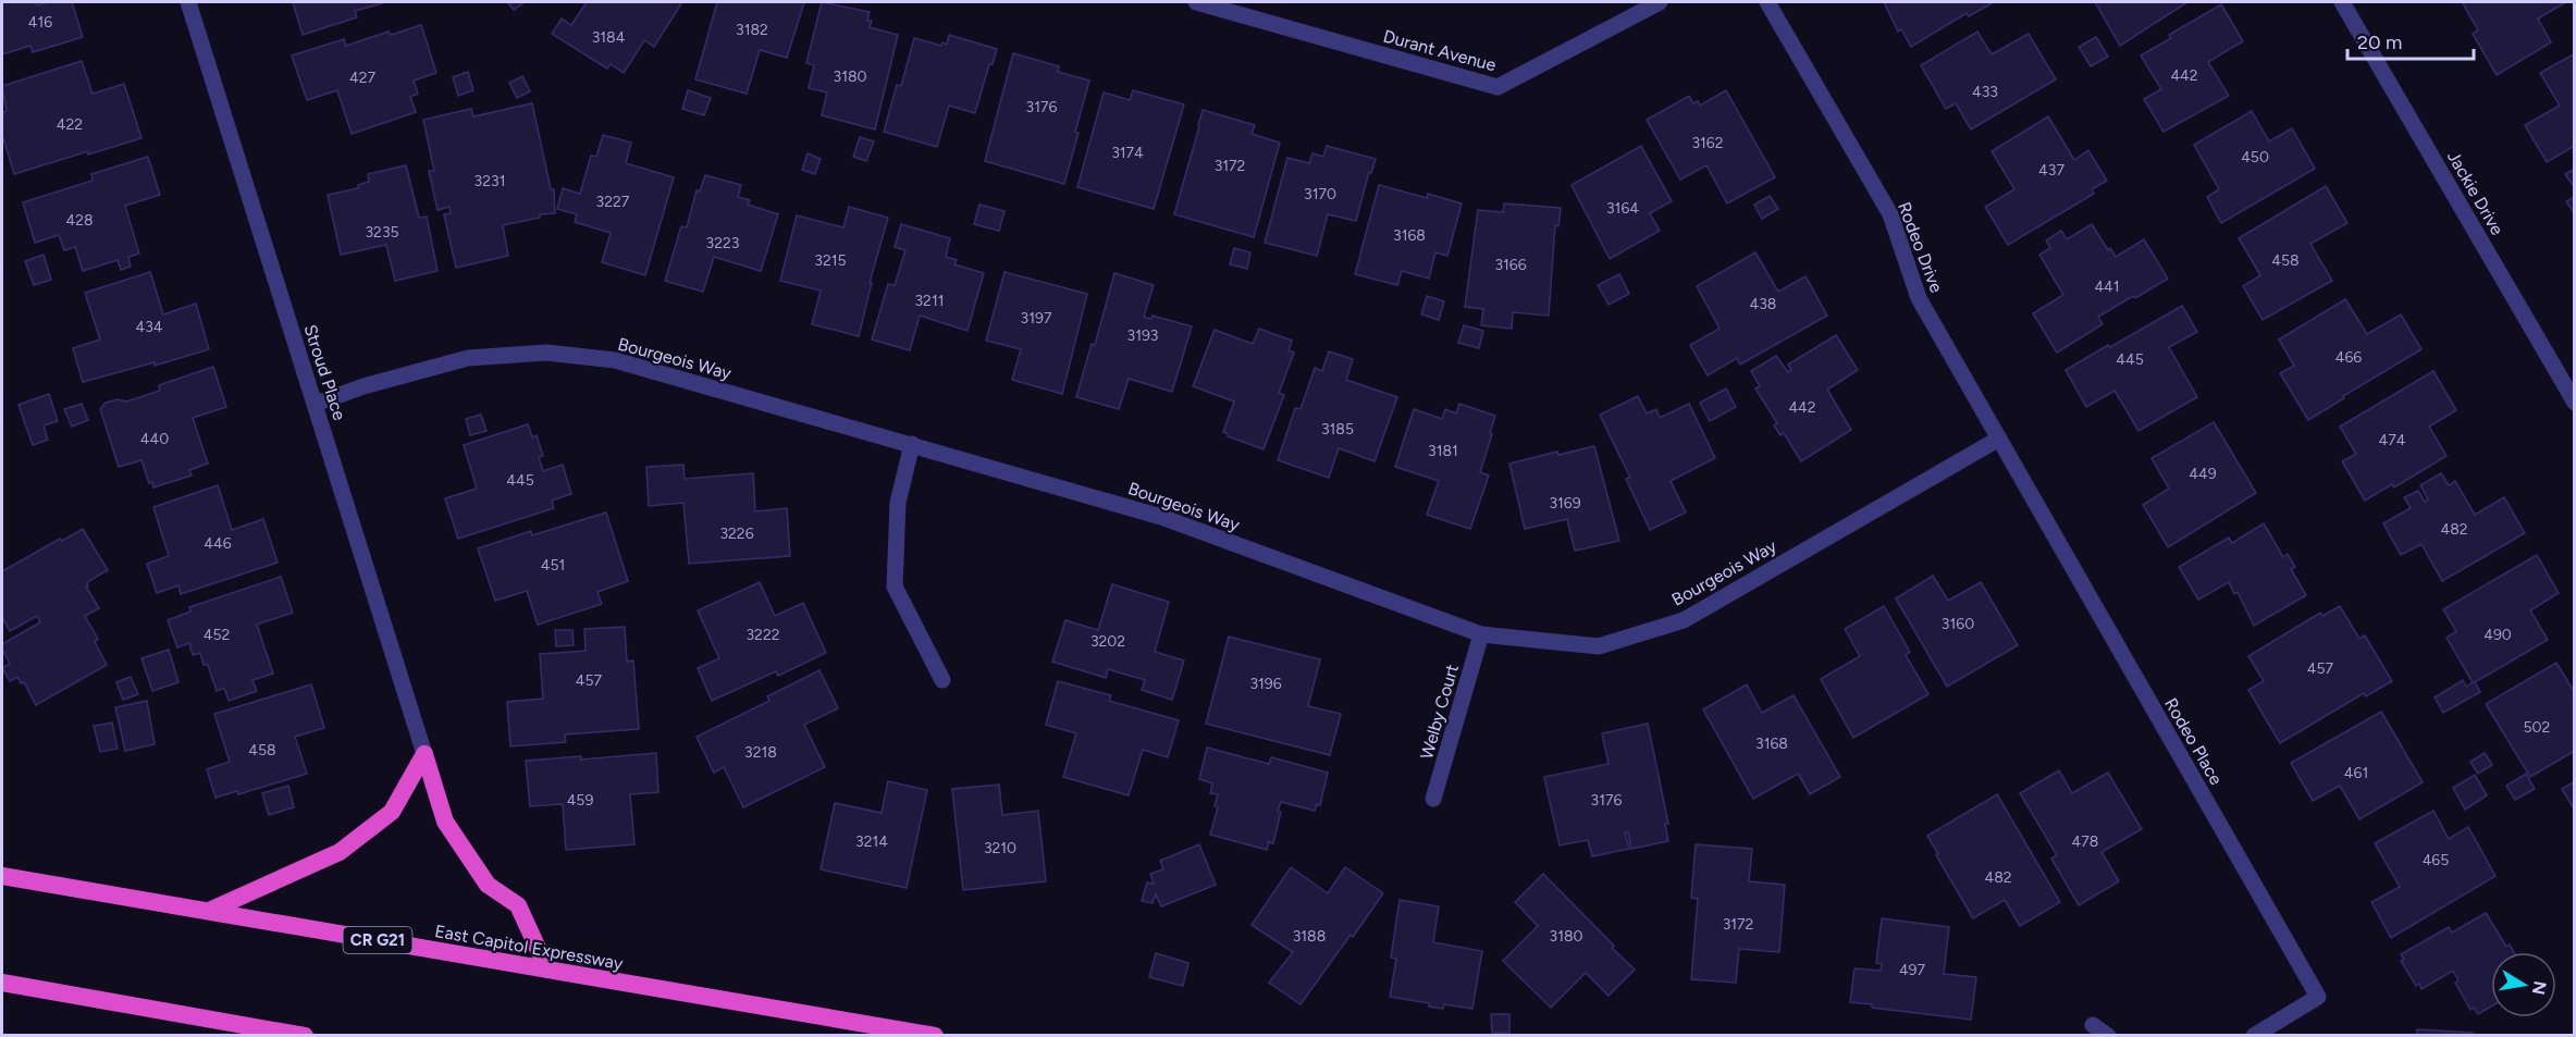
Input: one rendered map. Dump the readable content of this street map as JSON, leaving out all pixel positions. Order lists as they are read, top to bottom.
{
  "streets": {
    "highway": ["CR G21", "East Capitol Expressway"],
    "street": [
      "Durant Avenue",
      "Jackie Drive",
      "Rodeo Drive",
      "Bourgeois Way",
      "Stroud Place",
      "Welby Court",
      "Rodeo Place"
    ]
  },
  "crossings": [
    ["Rodeo Drive", "Bourgeois Way"],
    ["Rodeo Drive", "Rodeo Place"],
    ["Bourgeois Way", "Stroud Place"],
    ["Bourgeois Way", "Welby Court"],
    ["Bourgeois Way", "Rodeo Place"]
  ],
  "house_numbers": [
    "416",
    "3182",
    "3184",
    "442",
    "3180",
    "427",
    "433",
    "3176",
    "422",
    "3162",
    "3174",
    "450",
    "3172",
    "437",
    "3231",
    "3170",
    "3227",
    "3164",
    "428",
    "3235",
    "3168",
    "3223",
    "3215",
    "458",
    "3166",
    "441",
    "3211",
    "438",
    "3197",
    "434",
    "3193",
    "466",
    "445",
    "442",
    "3185",
    "440",
    "474",
    "3181",
    "449",
    "445",
    "3169",
    "482",
    "3226",
    "446",
    "451",
    "3160",
    "452",
    "3222",
    "490",
    "3202",
    "457",
    "457",
    "3196",
    "502",
    "3168",
    "458",
    "3218",
    "461",
    "459",
    "3176",
    "3214",
    "478",
    "3210",
    "465",
    "482",
    "3172",
    "3188",
    "3180",
    "497"
  ],
  "scale_bar": "20 m",
  "north": "right"
}
